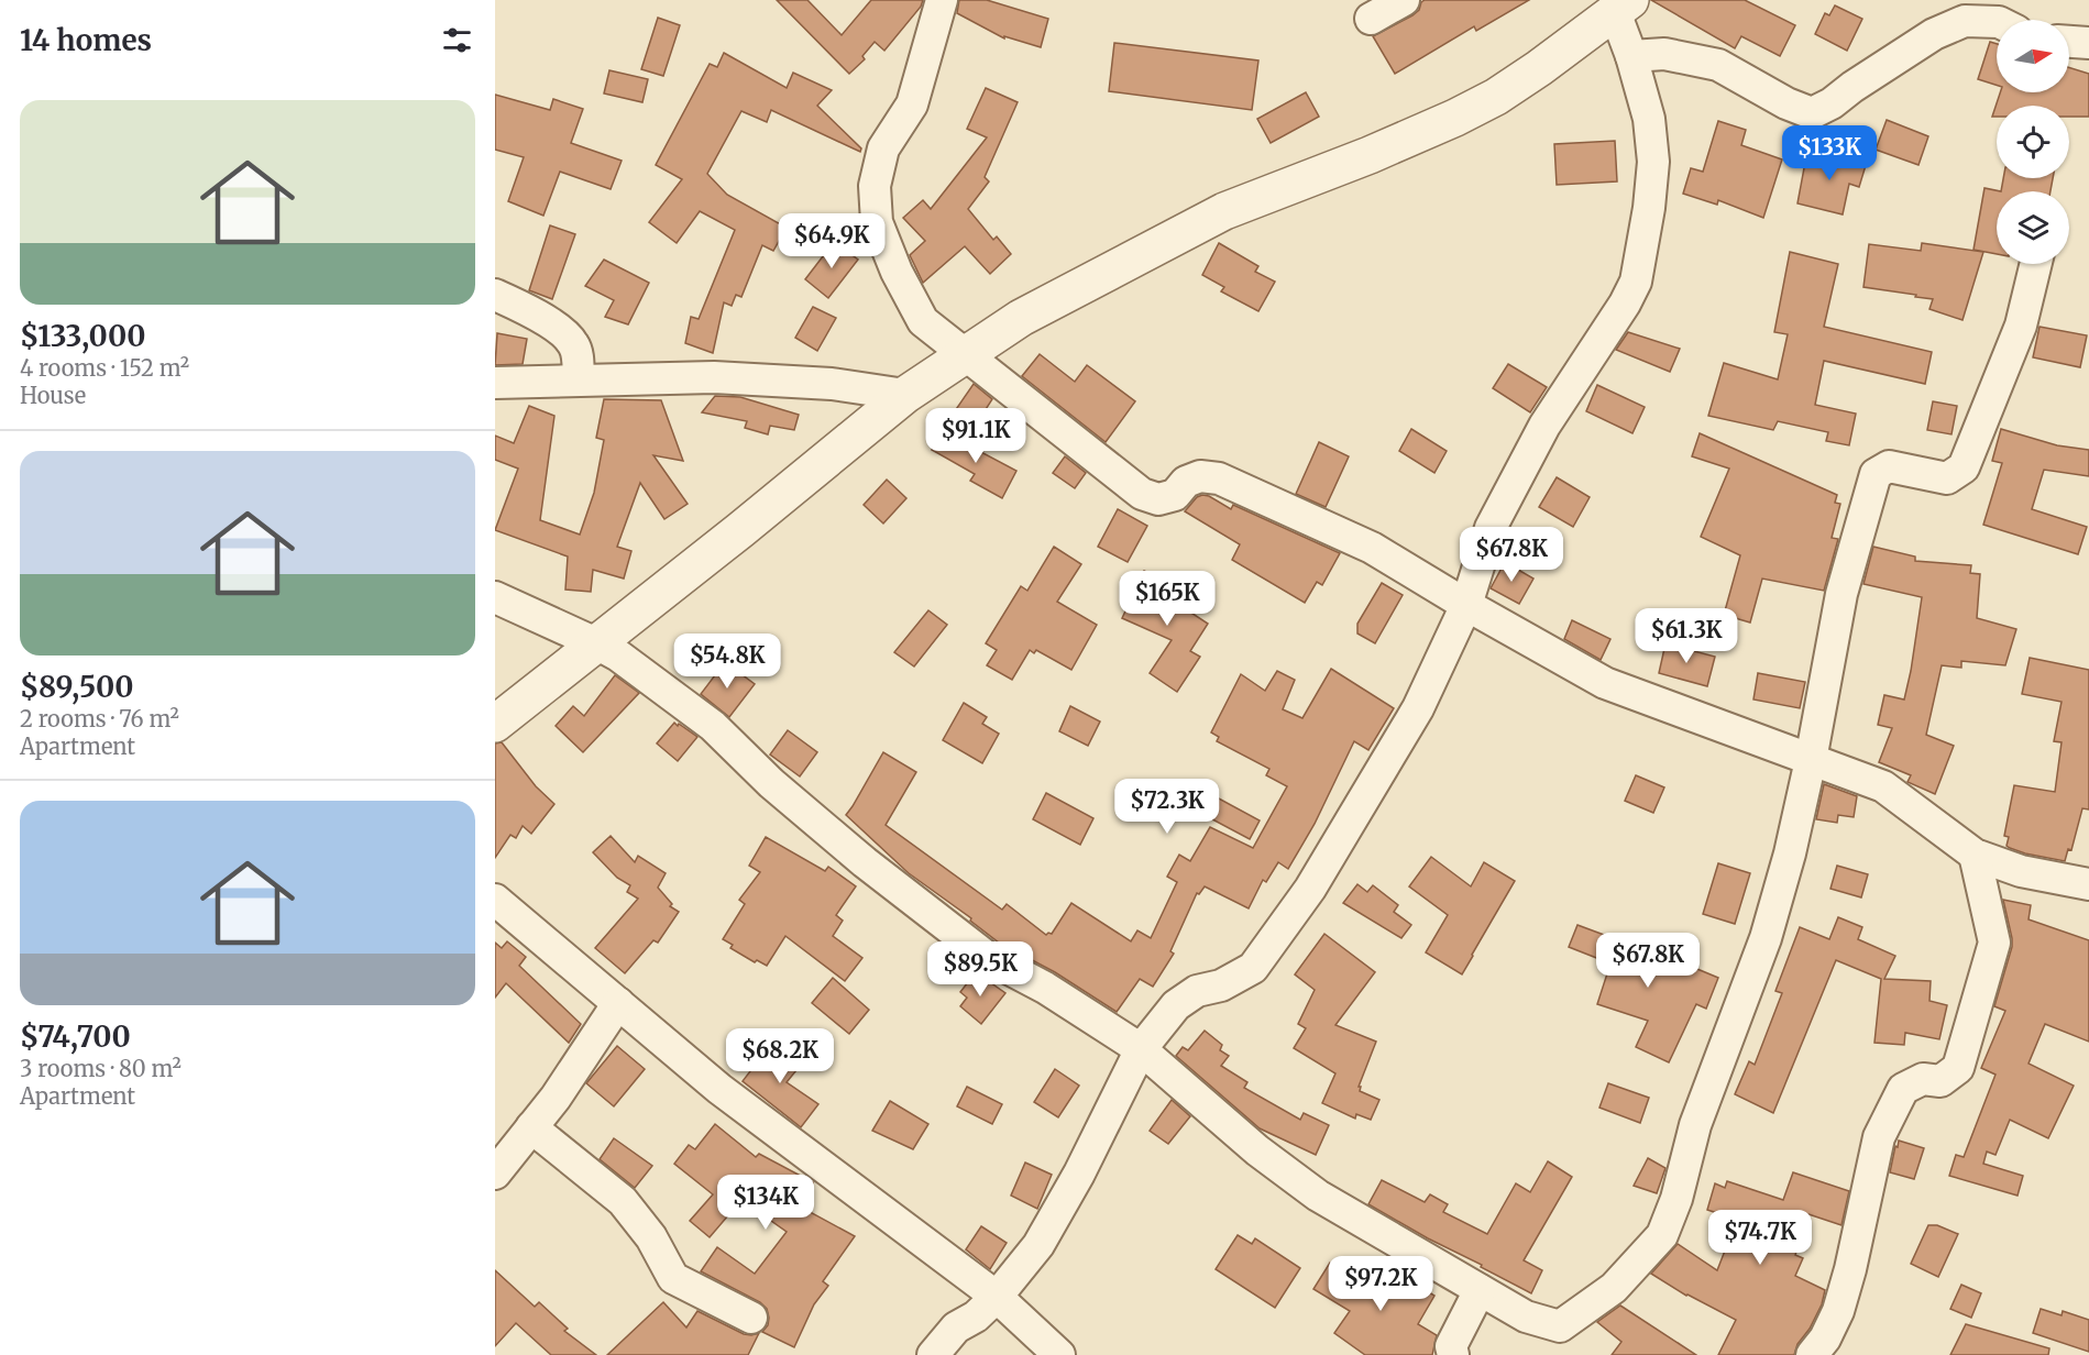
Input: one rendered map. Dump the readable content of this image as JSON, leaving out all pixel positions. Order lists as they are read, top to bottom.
{
  "north": "right",
  "page": {
    "heading": "14 homes",
    "list": [
      {
        "name": "$133,000",
        "note": "4 rooms · 152 m² · House"
      },
      {
        "name": "$89,500",
        "note": "2 rooms · 76 m² · Apartment"
      },
      {
        "name": "$74,700",
        "note": "3 rooms · 80 m² · Apartment"
      }
    ],
    "price": [
      "$133K",
      "$64.9K",
      "$91.1K",
      "$67.8K",
      "$165K",
      "$61.3K",
      "$54.8K",
      "$72.3K",
      "$67.8K",
      "$89.5K",
      "$68.2K",
      "$134K",
      "$74.7K",
      "$97.2K"
    ]
  }
}
